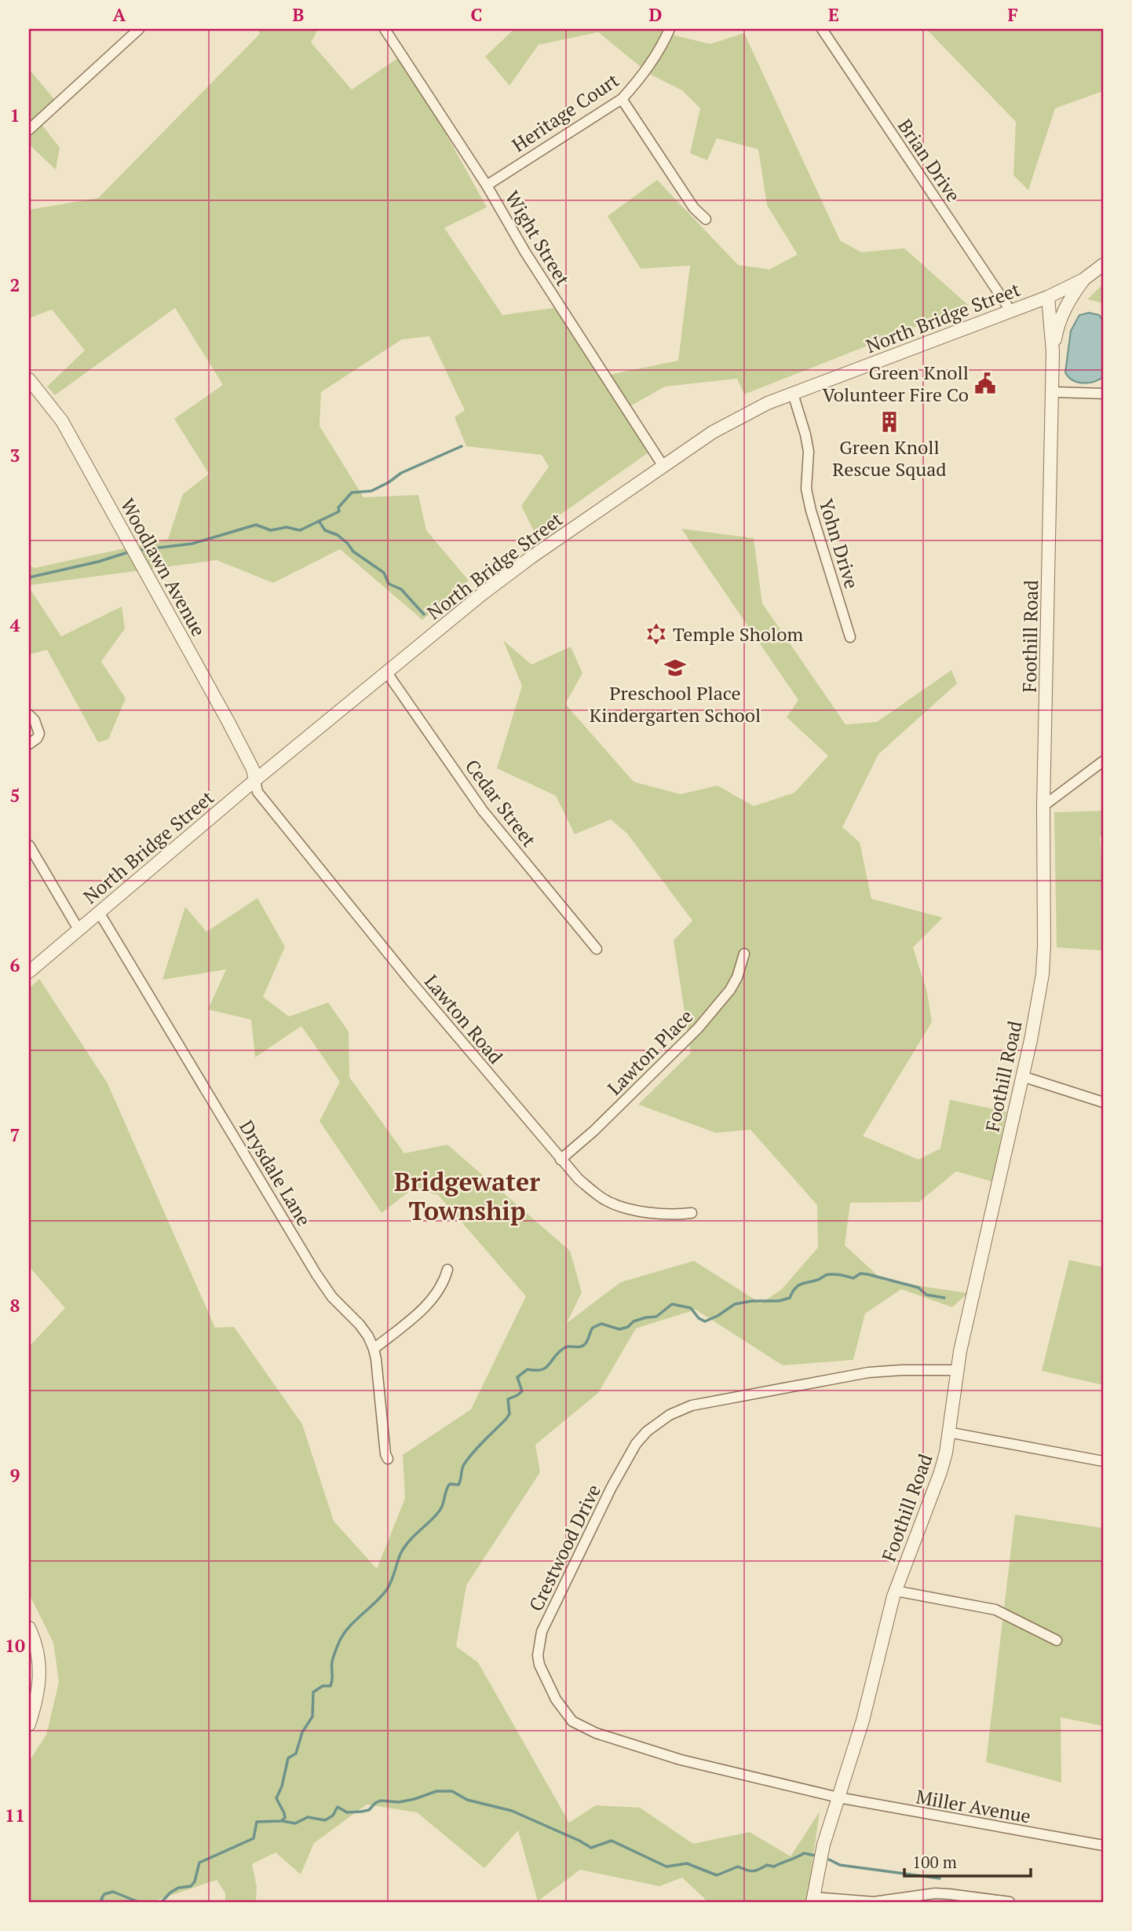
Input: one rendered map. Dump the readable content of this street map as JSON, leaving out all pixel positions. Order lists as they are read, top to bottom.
{
  "streets": {
    "street": [
      "Heritage Court",
      "Brian Drive",
      "Wight Street",
      "North Bridge Street",
      "Yohn Drive",
      "Woodlawn Avenue",
      "Foothill Road",
      "Cedar Street",
      "Lawton Road",
      "Lawton Place",
      "Drysdale Lane",
      "Crestwood Drive",
      "Miller Avenue"
    ]
  },
  "crossings": [
    ["Heritage Court", "Wight Street"],
    ["Brian Drive", "North Bridge Street"],
    ["Wight Street", "North Bridge Street"],
    ["North Bridge Street", "Yohn Drive"],
    ["North Bridge Street", "Woodlawn Avenue"],
    ["North Bridge Street", "Foothill Road"],
    ["North Bridge Street", "Cedar Street"],
    ["North Bridge Street", "Lawton Road"],
    ["North Bridge Street", "Drysdale Lane"],
    ["Woodlawn Avenue", "Lawton Road"],
    ["Foothill Road", "Crestwood Drive"],
    ["Foothill Road", "Miller Avenue"],
    ["Lawton Road", "Lawton Place"],
    ["Crestwood Drive", "Miller Avenue"]
  ],
  "districts": ["Bridgewater Township"],
  "places": {
    "public building": ["Green Knoll Volunteer Fire Co"],
    "building": ["Green Knoll Rescue Squad"],
    "synagogue": ["Temple Sholom"],
    "school or university": ["Preschool Place Kindergarten School"]
  },
  "scale_bar": "100 m",
  "grid": {
    "columns": [
      "A",
      "B",
      "C",
      "D",
      "E",
      "F"
    ],
    "rows": [
      "1",
      "2",
      "3",
      "4",
      "5",
      "6",
      "7",
      "8",
      "9",
      "10",
      "11"
    ]
  }
}
